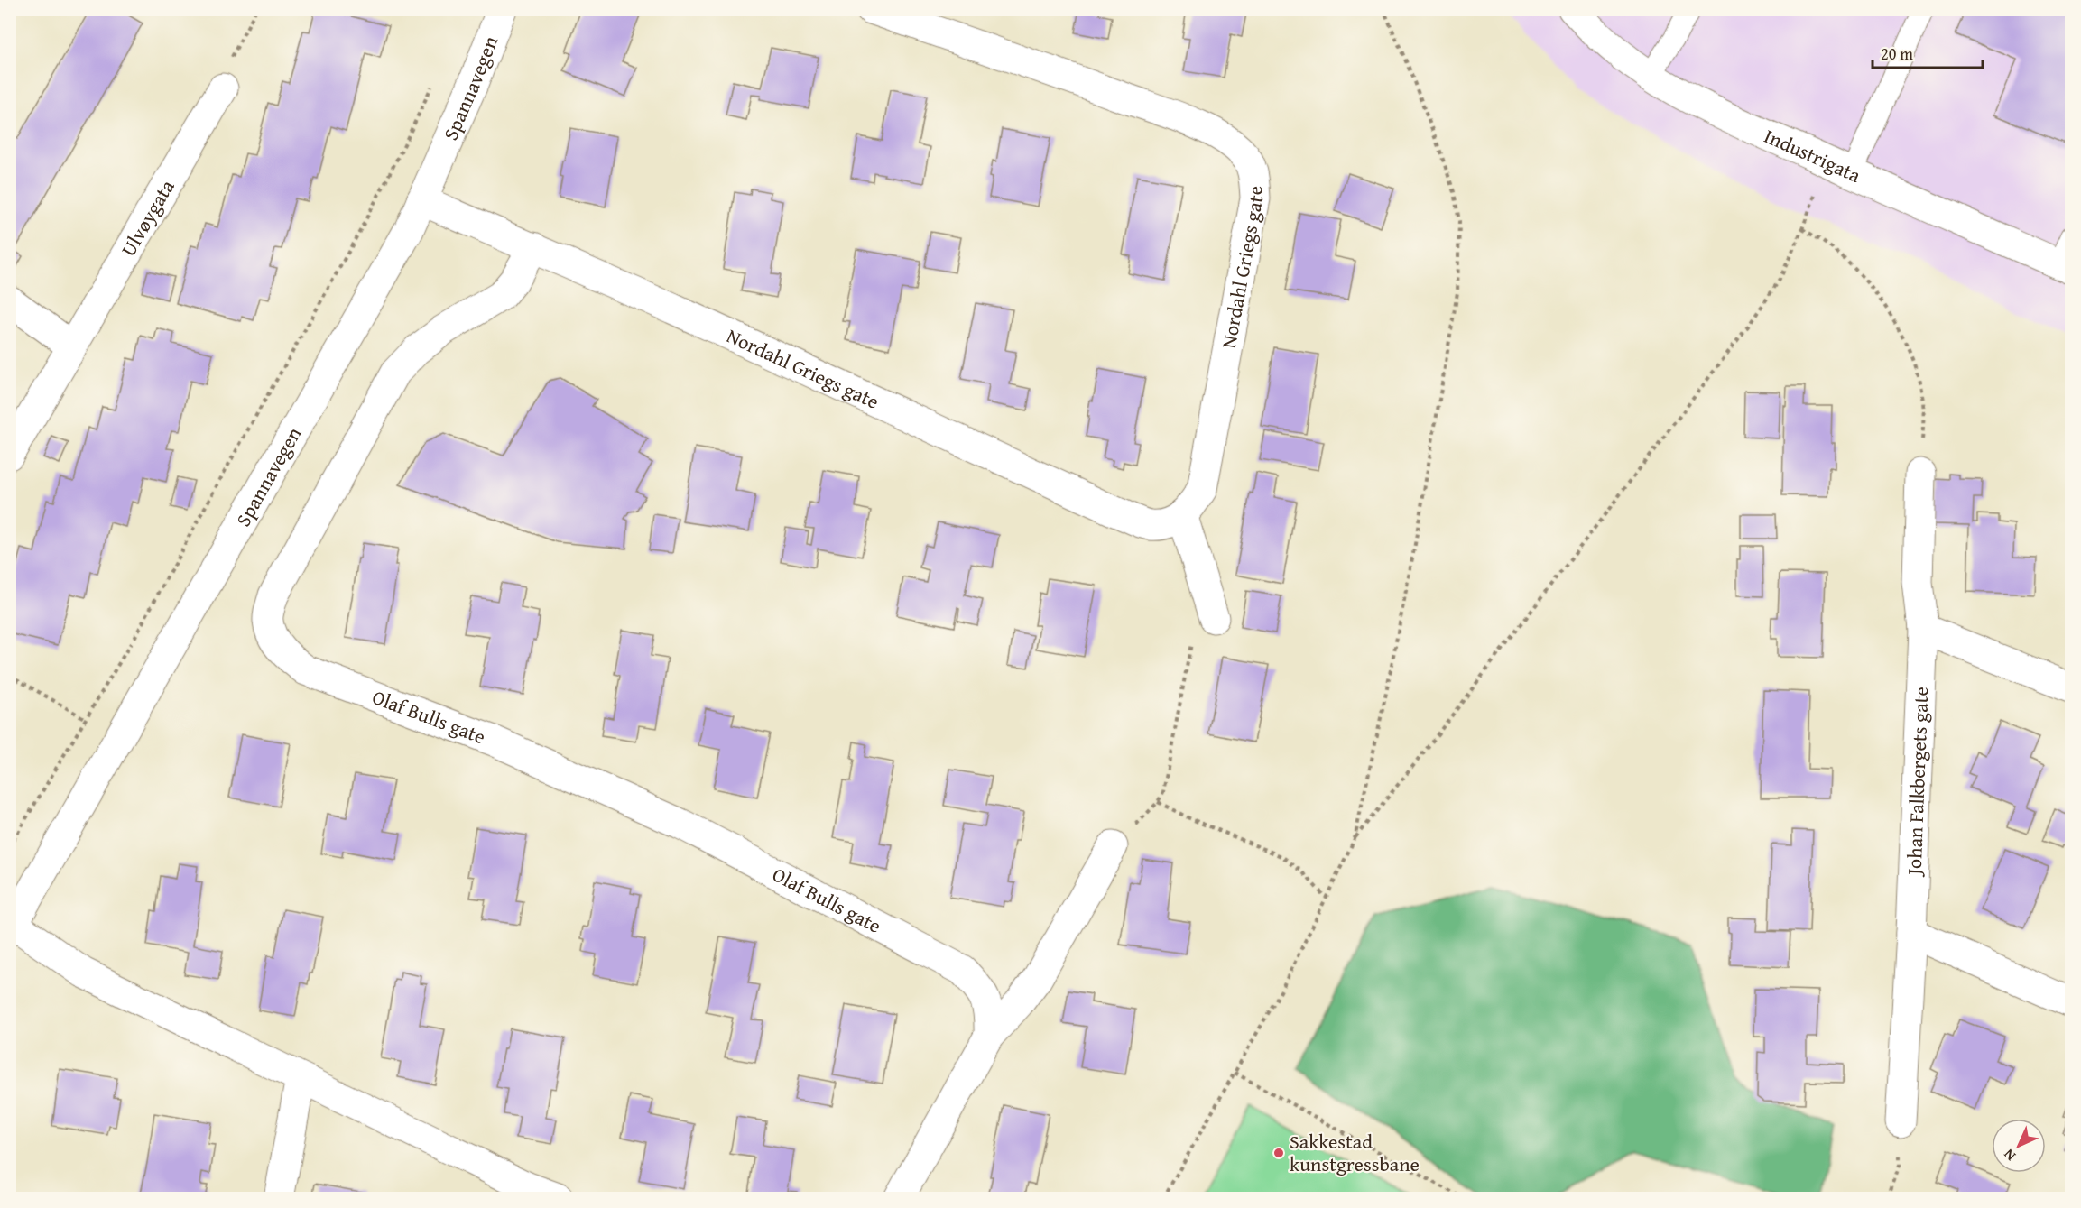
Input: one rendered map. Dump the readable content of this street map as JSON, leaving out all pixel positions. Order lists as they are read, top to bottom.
{
  "streets": {
    "street": [
      "Spannavegen",
      "Industrigata",
      "Ulvøygata",
      "Nordahl Griegs gate",
      "Olaf Bulls gate",
      "Johan Falkbergets gate"
    ]
  },
  "crossings": [
    ["Spannavegen", "Nordahl Griegs gate"],
    ["Nordahl Griegs gate", "Olaf Bulls gate"]
  ],
  "places": ["Sakkestad kunstgressbane"],
  "scale_bar": "20 m",
  "north": "bottom left"
}
